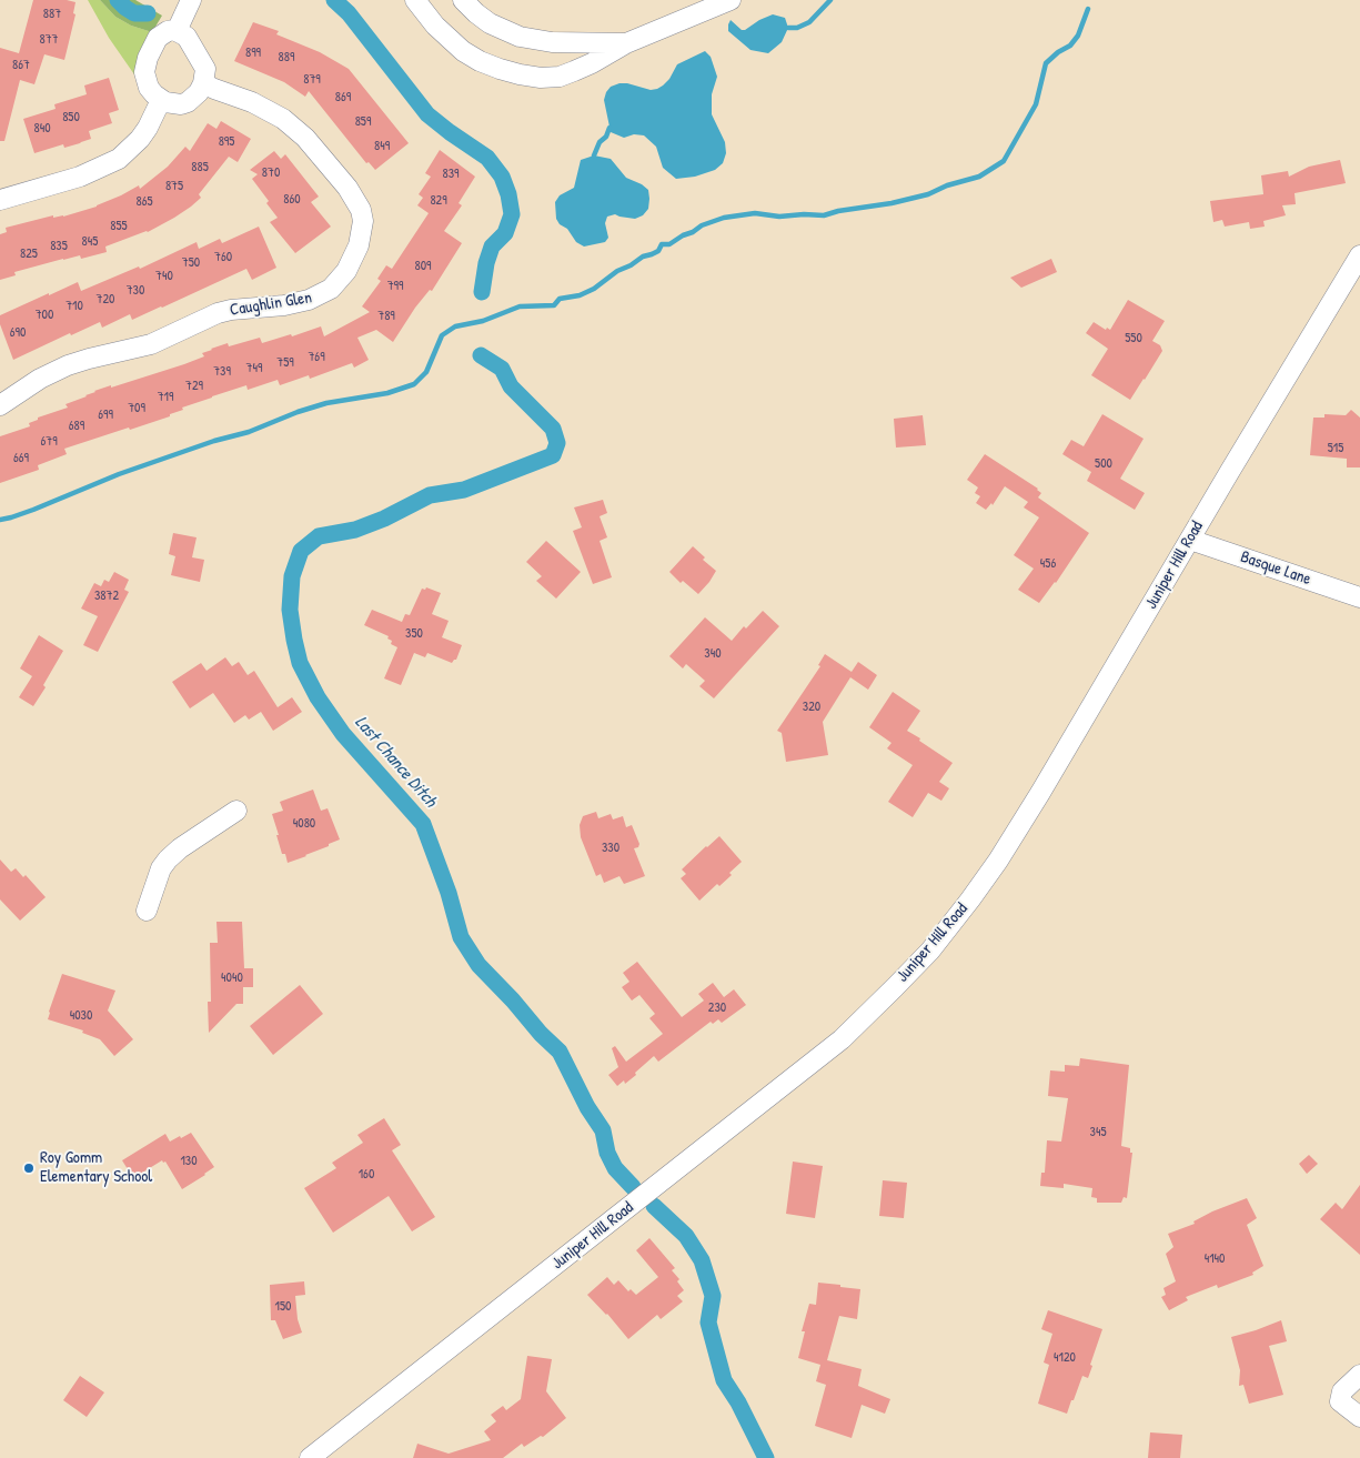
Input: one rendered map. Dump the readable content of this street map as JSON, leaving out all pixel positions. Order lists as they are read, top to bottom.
{
  "streets": {
    "street": ["Caughlin Glen", "Juniper Hill Road", "Basque Lane"]
  },
  "crossings": [
    ["Juniper Hill Road", "Basque Lane"]
  ],
  "water": ["Last Chance Ditch"],
  "places": ["Roy Gomm Elementary School"],
  "house_numbers": [
    "887",
    "877",
    "899",
    "889",
    "867",
    "879",
    "869",
    "850",
    "859",
    "840",
    "895",
    "849",
    "885",
    "870",
    "839",
    "875",
    "860",
    "829",
    "865",
    "855",
    "845",
    "835",
    "825",
    "760",
    "750",
    "809",
    "740",
    "799",
    "730",
    "720",
    "710",
    "700",
    "789",
    "690",
    "550",
    "769",
    "759",
    "749",
    "739",
    "729",
    "719",
    "709",
    "699",
    "689",
    "679",
    "515",
    "669",
    "500",
    "456",
    "3872",
    "350",
    "340",
    "320",
    "4080",
    "330",
    "4040",
    "230",
    "4030",
    "345",
    "130",
    "160",
    "4140",
    "150",
    "4120"
  ]
}
